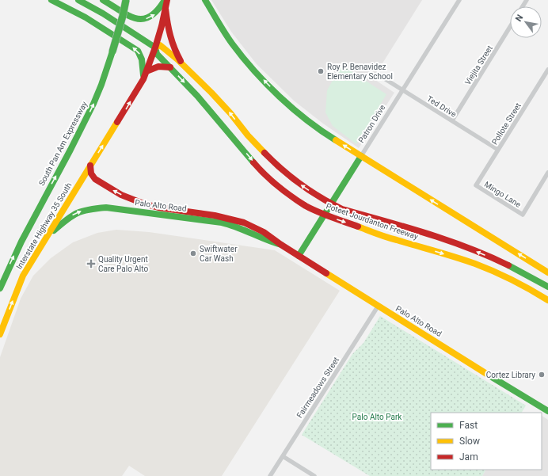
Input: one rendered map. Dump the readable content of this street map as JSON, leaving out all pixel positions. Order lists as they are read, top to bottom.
{
  "streets": {
    "main road": [
      "Patron Drive",
      "South Pan Am Expressway",
      "Palo Alto Road",
      "Poteet Jourdanton Freeway",
      "Interstate Highway 35 South"
    ],
    "street": [
      "Viejita Street",
      "Ted Drive",
      "Pollote Street",
      "Mingo Lane",
      "Fairmeadows Street"
    ]
  },
  "crossings": [
    ["Viejita Street", "Ted Drive"],
    ["Ted Drive", "Patron Drive"],
    ["Ted Drive", "Pollote Street"],
    ["Patron Drive", "Palo Alto Road"],
    ["Patron Drive", "Poteet Jourdanton Freeway"],
    ["Pollote Street", "Mingo Lane"],
    ["Palo Alto Road", "Interstate Highway 35 South"],
    ["Palo Alto Road", "Fairmeadows Street"],
    ["Poteet Jourdanton Freeway", "Interstate Highway 35 South"]
  ],
  "one_way": ["South Pan Am Expressway", "Interstate Highway 35 South"],
  "parks": ["Palo Alto Park"],
  "places": {
    "other": ["Roy P. Benavidez Elementary School", "Swiftwater Car Wash", "Cortez Library"],
    "health": ["Quality Urgent Care Palo Alto"]
  },
  "legend": ["Fast", "Slow", "Jam"],
  "north": "top left"
}
